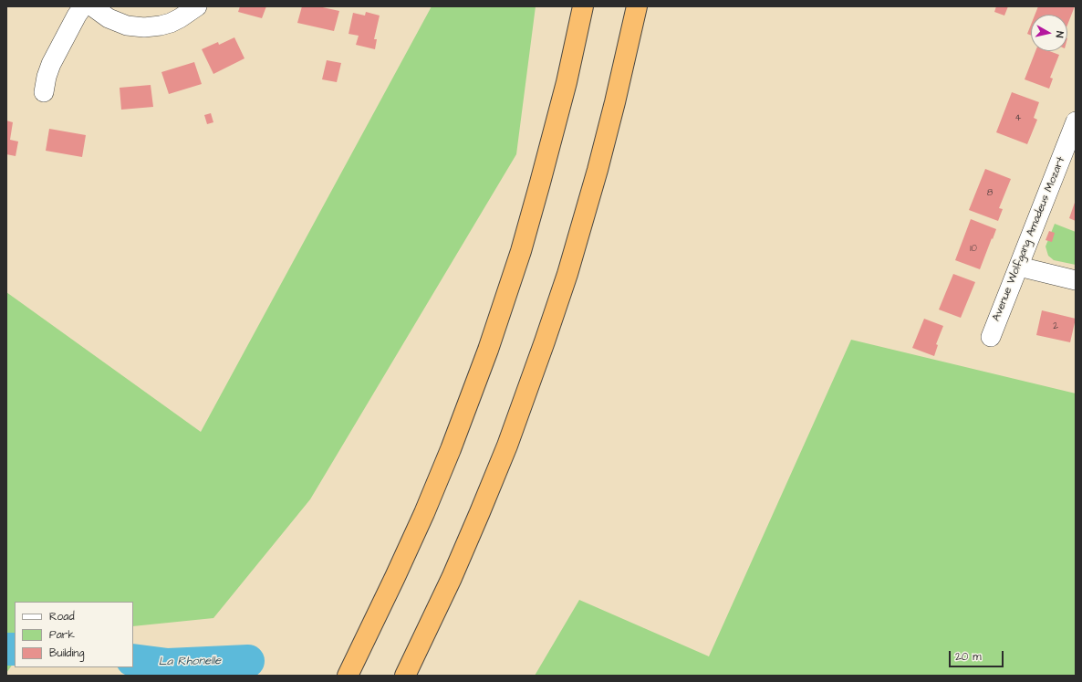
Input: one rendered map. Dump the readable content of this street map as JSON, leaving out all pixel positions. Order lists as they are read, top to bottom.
{
  "streets": {
    "street": ["Avenue Wolfgang Amadeus Mozart"]
  },
  "water": ["La Rhonelle"],
  "house_numbers": [
    "4",
    "8",
    "10",
    "2"
  ],
  "legend": ["Road", "Park", "Building"],
  "scale_bar": "20 m",
  "north": "right"
}
